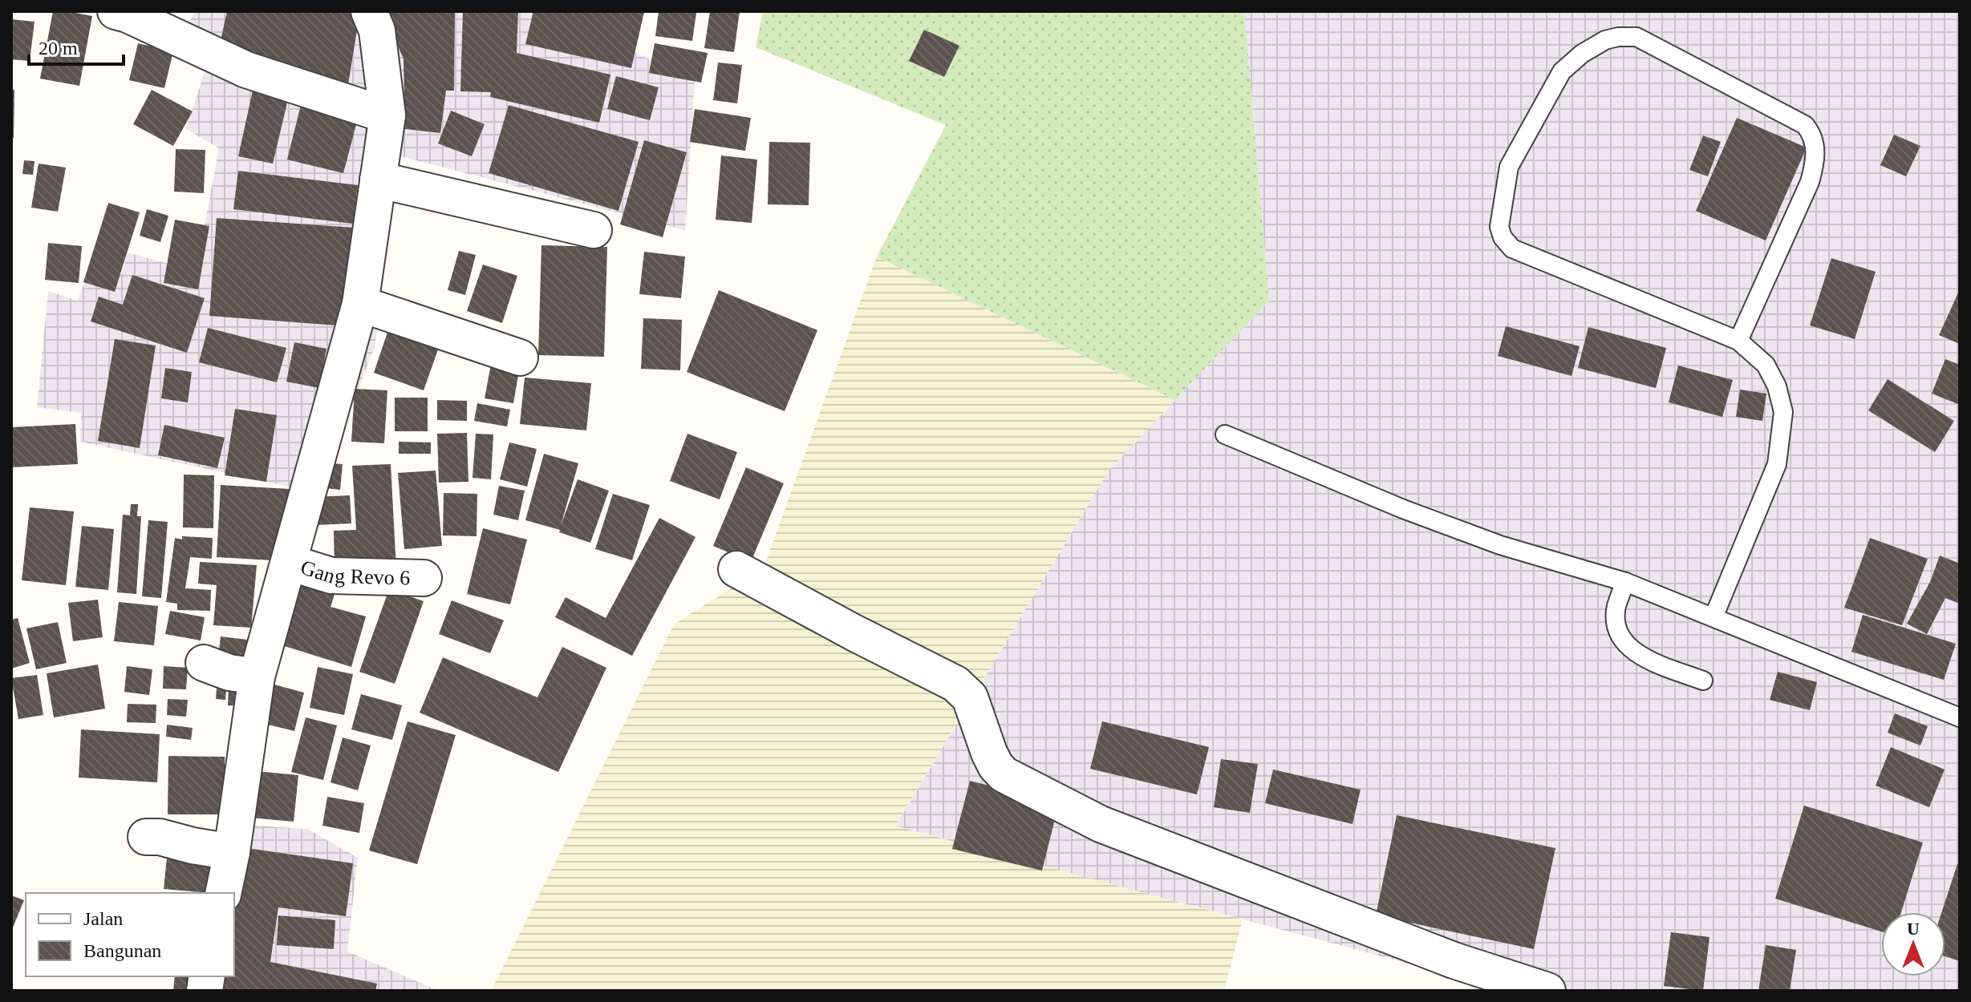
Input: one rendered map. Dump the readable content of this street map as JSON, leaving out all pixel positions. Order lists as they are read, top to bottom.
{
  "streets": {
    "street": ["Gang Revo 6"]
  },
  "legend": ["Jalan", "Bangunan"],
  "scale_bar": "20 m",
  "north": "top"
}
